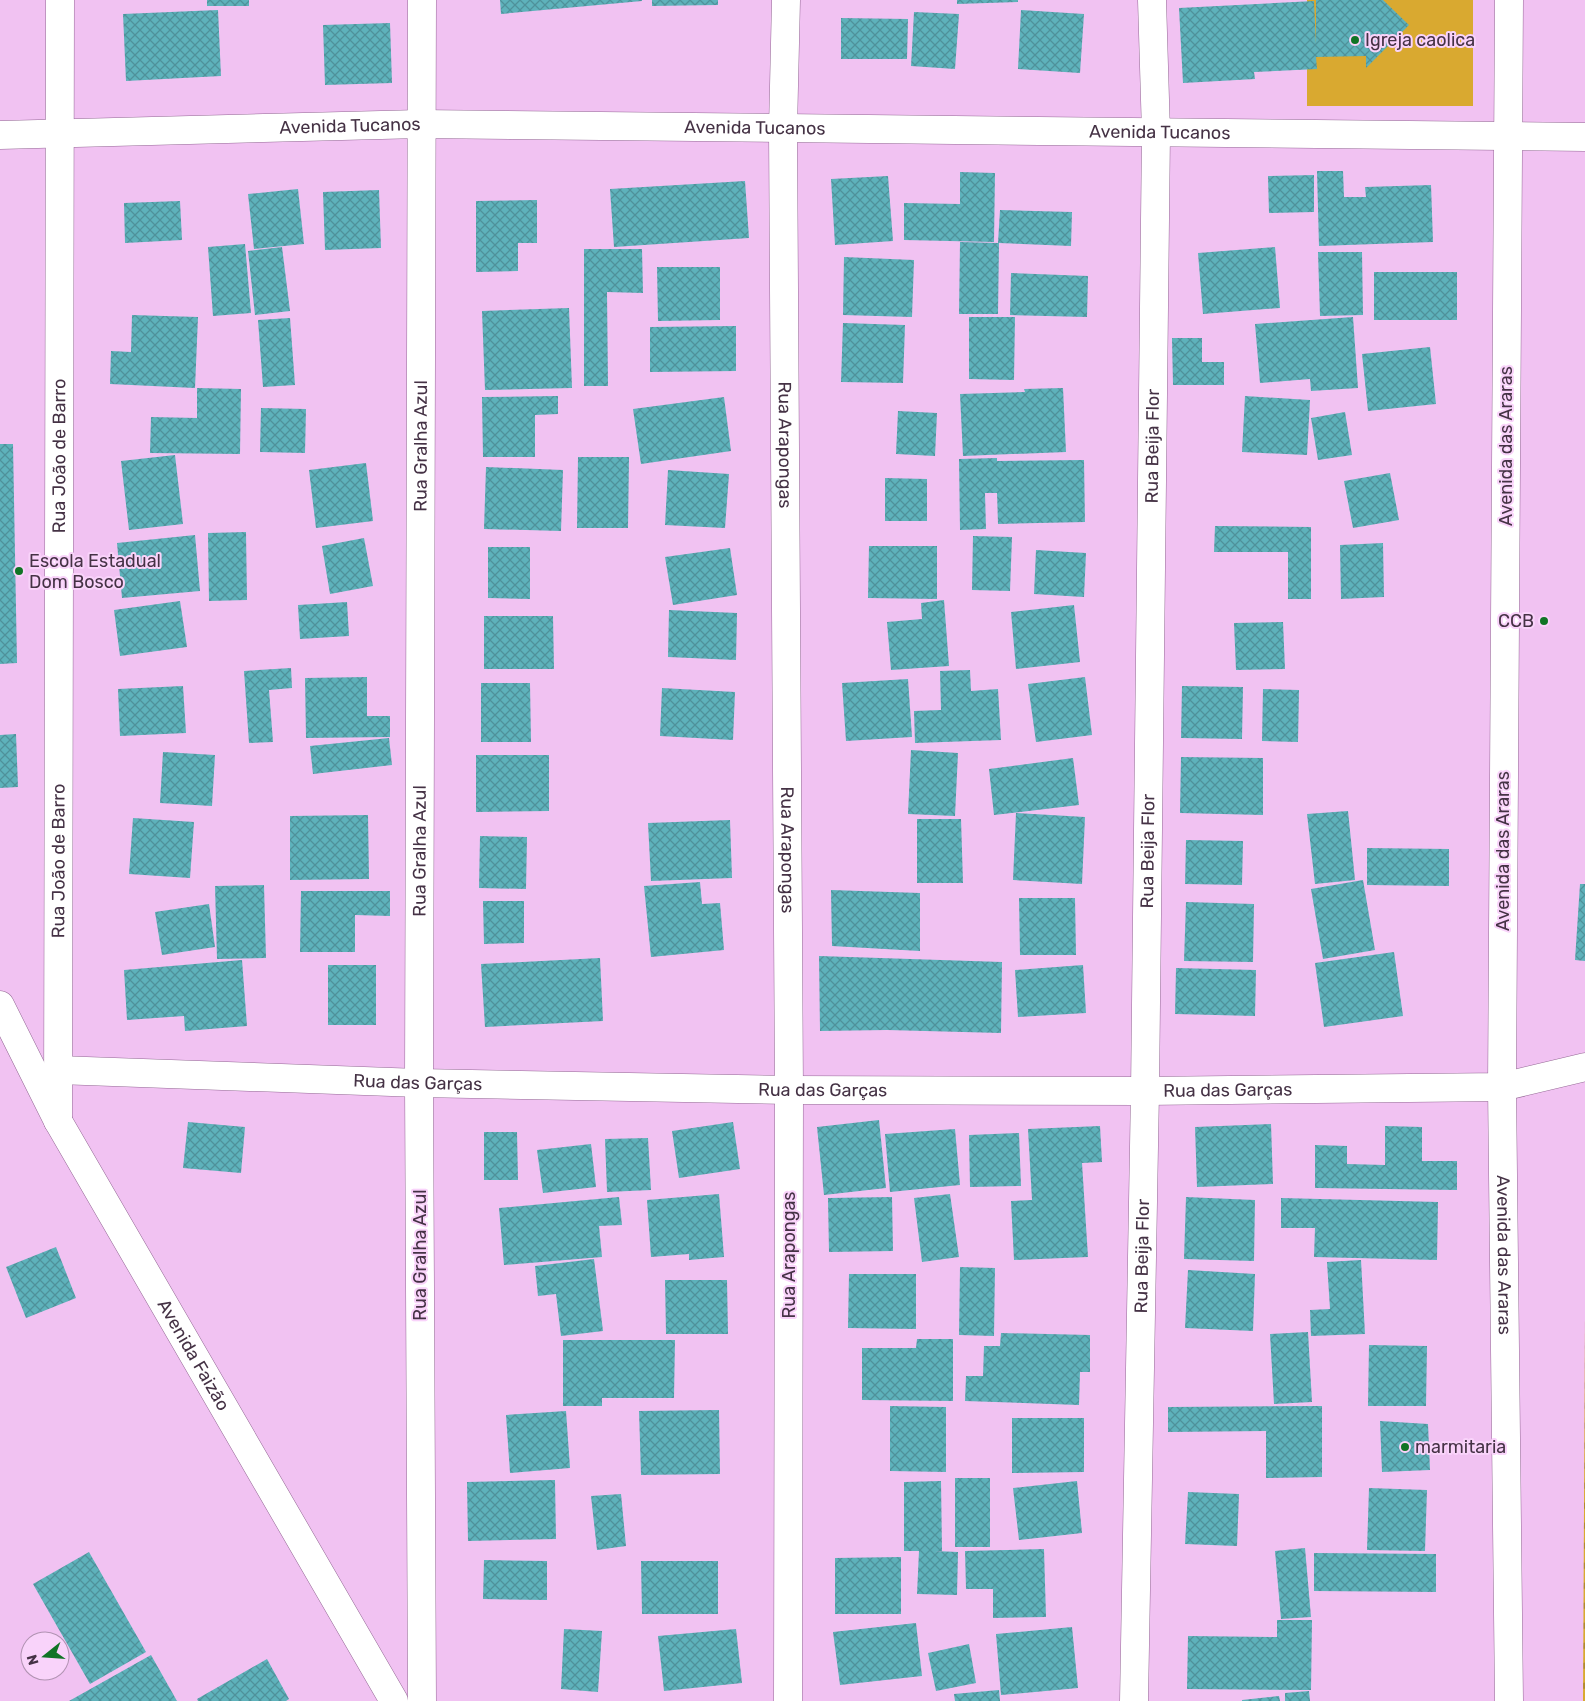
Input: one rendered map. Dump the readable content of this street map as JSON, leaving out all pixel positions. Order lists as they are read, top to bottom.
{
  "streets": {
    "street": [
      "Avenida Tucanos",
      "Rua Gralha Azul",
      "Rua Arapongas",
      "Rua Beija Flor",
      "Avenida das Araras",
      "Rua João de Barro",
      "Rua das Garças",
      "Avenida Faizão"
    ]
  },
  "crossings": [
    ["Avenida Tucanos", "Rua Gralha Azul"],
    ["Avenida Tucanos", "Rua Arapongas"],
    ["Avenida Tucanos", "Rua Beija Flor"],
    ["Avenida Tucanos", "Avenida das Araras"],
    ["Avenida Tucanos", "Rua João de Barro"],
    ["Rua Gralha Azul", "Rua das Garças"],
    ["Rua Arapongas", "Rua das Garças"],
    ["Rua Beija Flor", "Rua das Garças"],
    ["Avenida das Araras", "Rua das Garças"],
    ["Rua João de Barro", "Rua das Garças"],
    ["Rua João de Barro", "Avenida Faizão"]
  ],
  "places": [
    "Igreja caolica",
    "Escola Estadual Dom Bosco",
    "CCB",
    "marmitaria"
  ],
  "north": "left"
}
